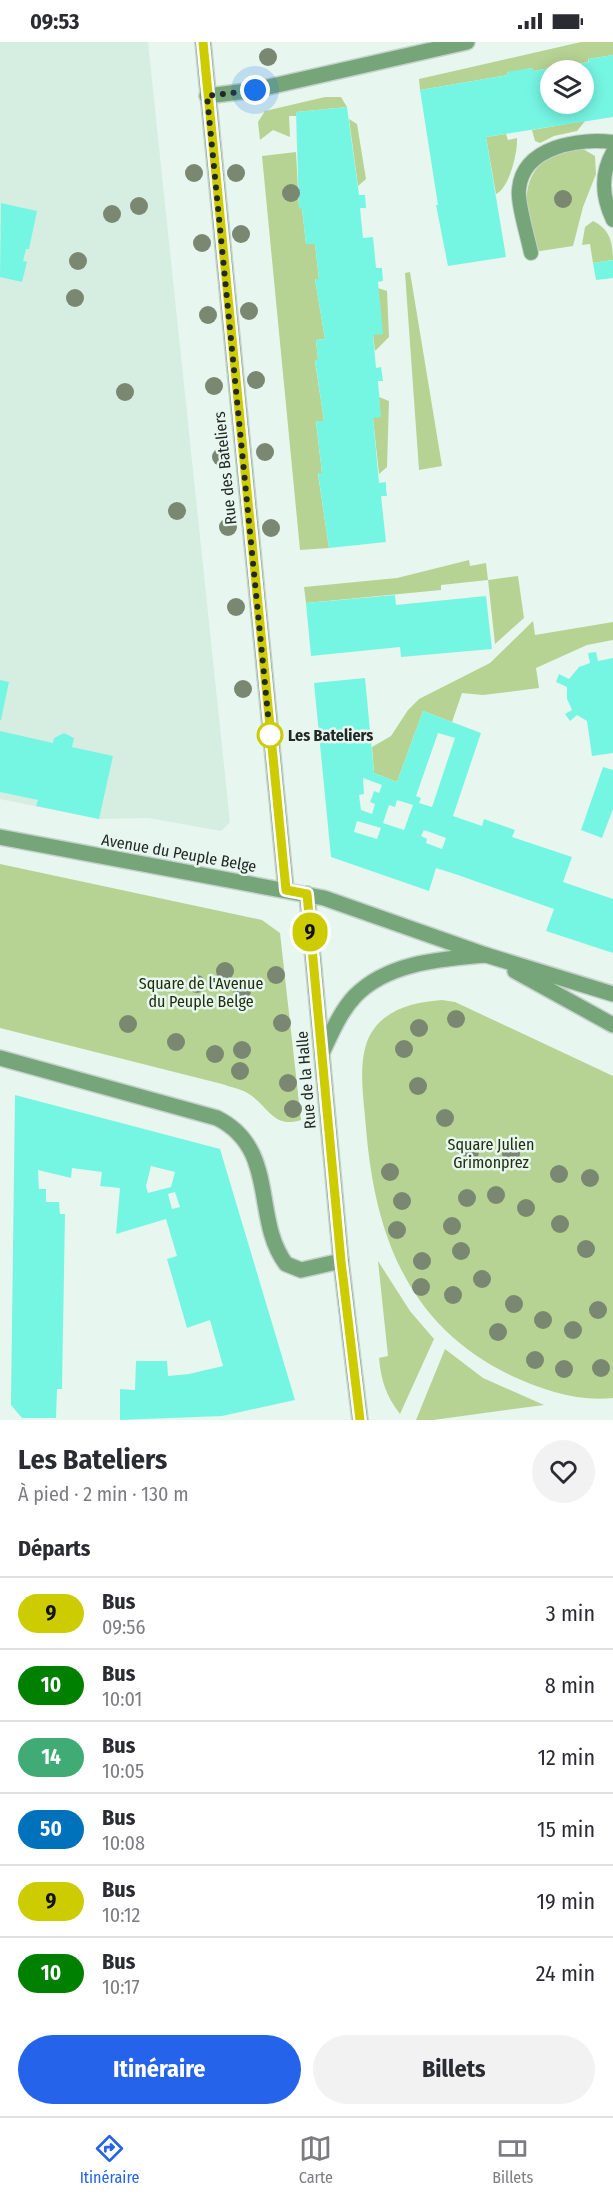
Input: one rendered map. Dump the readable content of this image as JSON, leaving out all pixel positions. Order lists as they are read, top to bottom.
{
  "streets": {
    "street": ["Rue des Bateliers", "Avenue du Peuple Belge", "Rue de la Halle"]
  },
  "crossings": [
    ["Rue des Bateliers", "Avenue du Peuple Belge"],
    ["Avenue du Peuple Belge", "Rue de la Halle"]
  ],
  "parks": ["Square de l'Avenue du Peuple Belge", "Square Julien Grimonprez"],
  "places": ["Les Bateliers"],
  "lines": ["bus line 9"],
  "page": {
    "status": "09:53",
    "on_map": "9",
    "heading": [
      ["Les Bateliers", "À pied · 2 min · 130 m"],
      "Départs"
    ],
    "list": [
      {
        "mark": "9",
        "name": "Bus",
        "note": "09:56",
        "value": "3 min"
      },
      {
        "mark": "10",
        "name": "Bus",
        "note": "10:01",
        "value": "8 min"
      },
      {
        "mark": "14",
        "name": "Bus",
        "note": "10:05",
        "value": "12 min"
      },
      {
        "mark": "50",
        "name": "Bus",
        "note": "10:08",
        "value": "15 min"
      },
      {
        "mark": "9",
        "name": "Bus",
        "note": "10:12",
        "value": "19 min"
      },
      {
        "mark": "10",
        "name": "Bus",
        "note": "10:17",
        "value": "24 min"
      }
    ],
    "buttons": ["Itinéraire", "Billets"],
    "tabs": ["Itinéraire", "Carte", "Billets"]
  }
}
